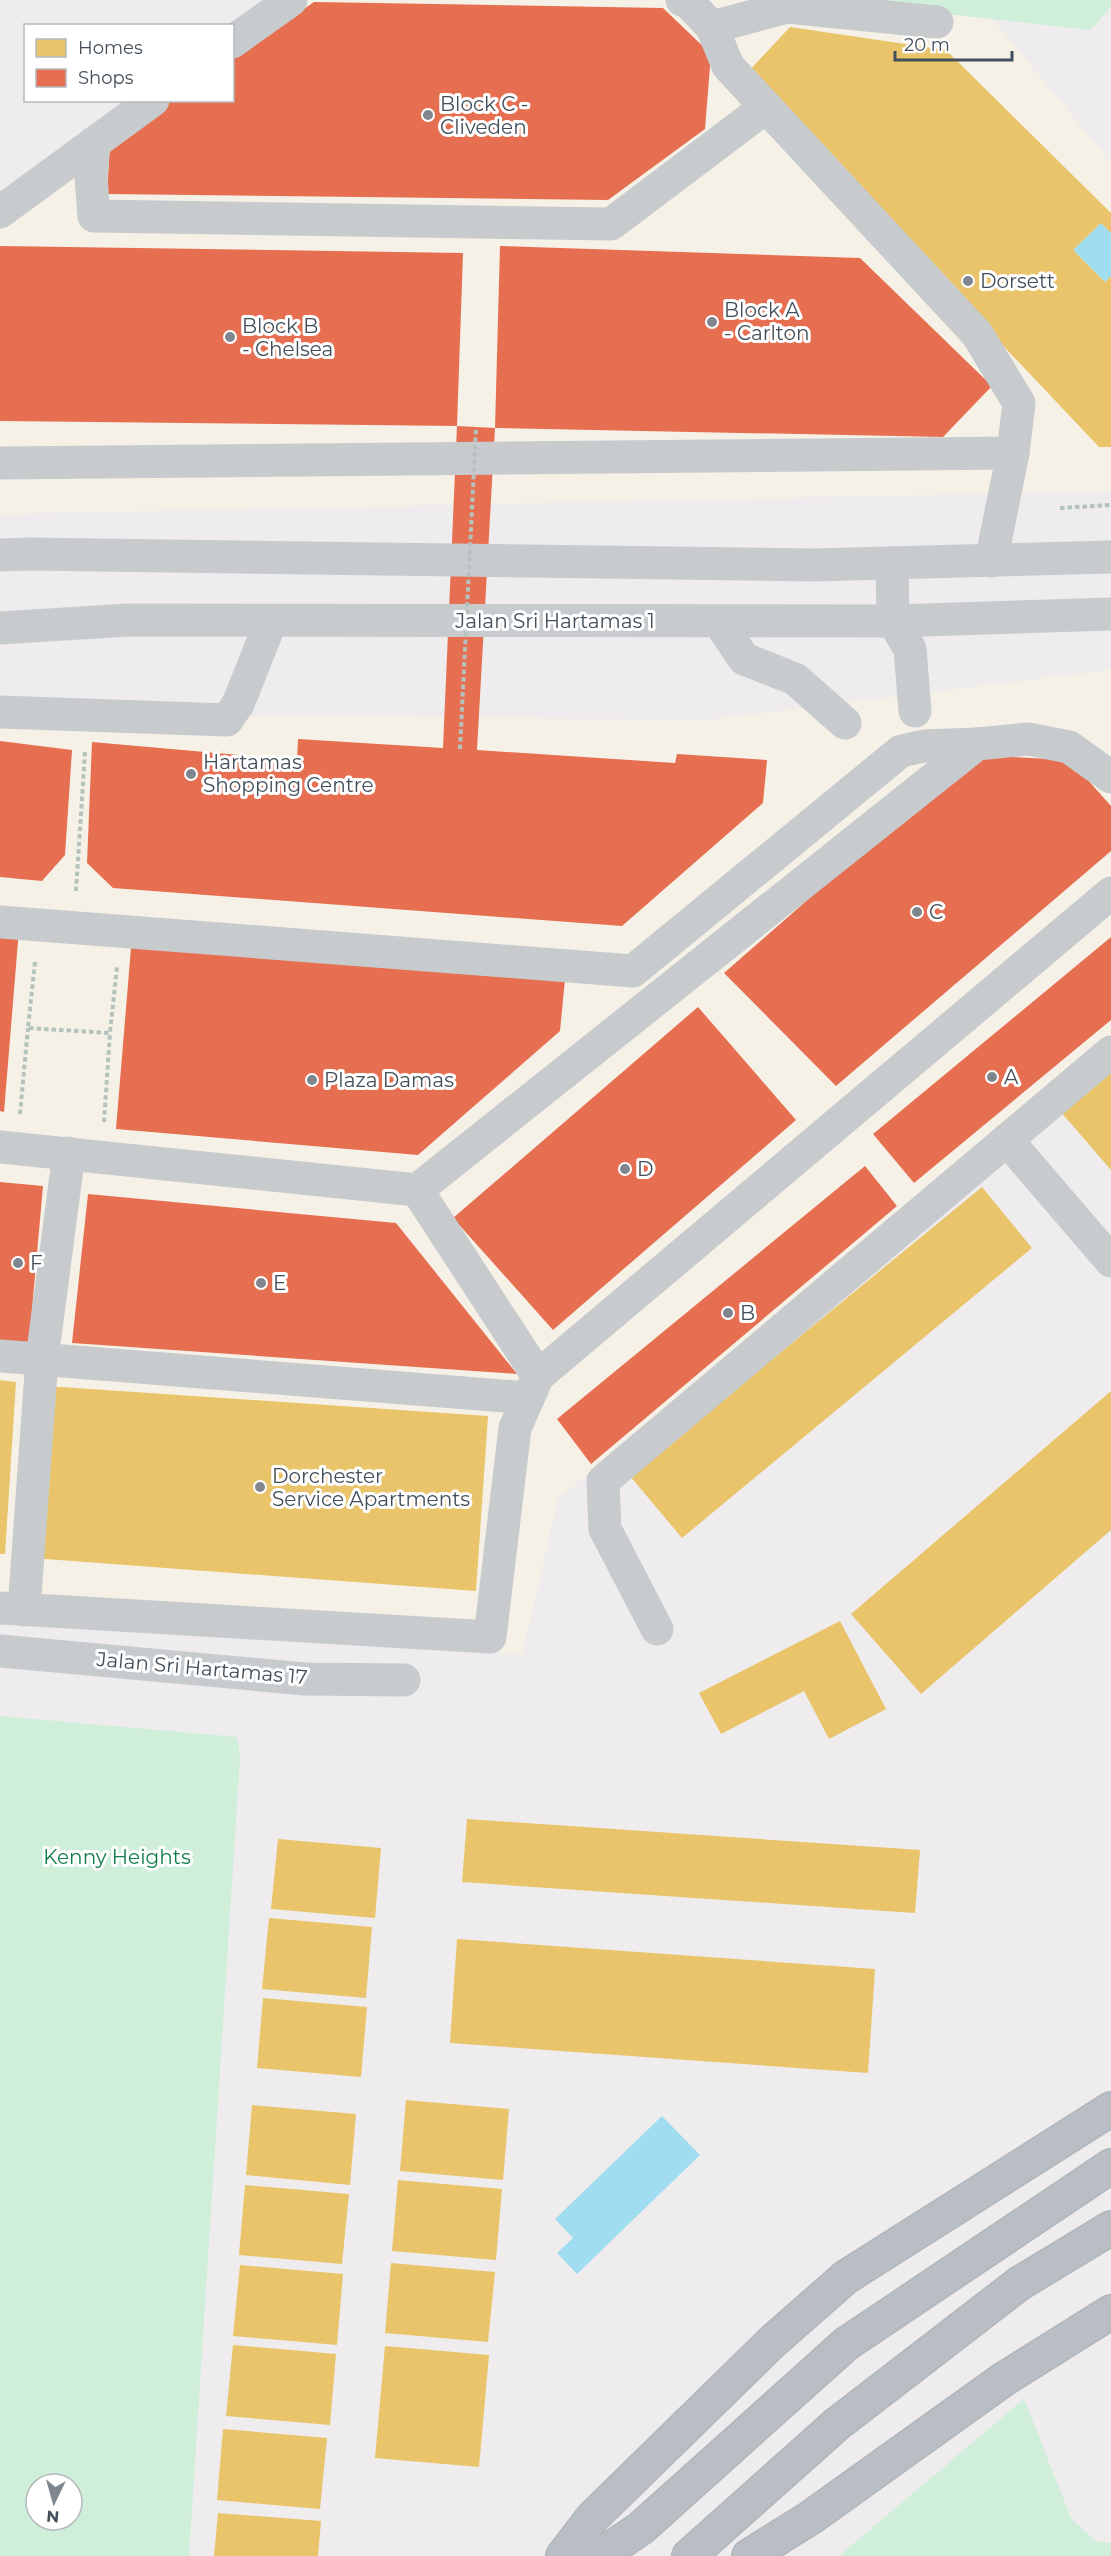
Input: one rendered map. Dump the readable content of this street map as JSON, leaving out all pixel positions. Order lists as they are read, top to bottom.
{
  "streets": {
    "street": ["Jalan Sri Hartamas 1", "Jalan Sri Hartamas 17"]
  },
  "parks": ["Kenny Heights"],
  "places": [
    "Block C - Cliveden",
    "Dorsett",
    "Block A - Carlton",
    "Block B - Chelsea",
    "Hartamas Shopping Centre",
    "C",
    "A",
    "Plaza Damas",
    "D",
    "F",
    "E",
    "B",
    "Dorchester Service Apartments"
  ],
  "legend": ["Homes", "Shops"],
  "scale_bar": "20 m",
  "north": "bottom"
}
